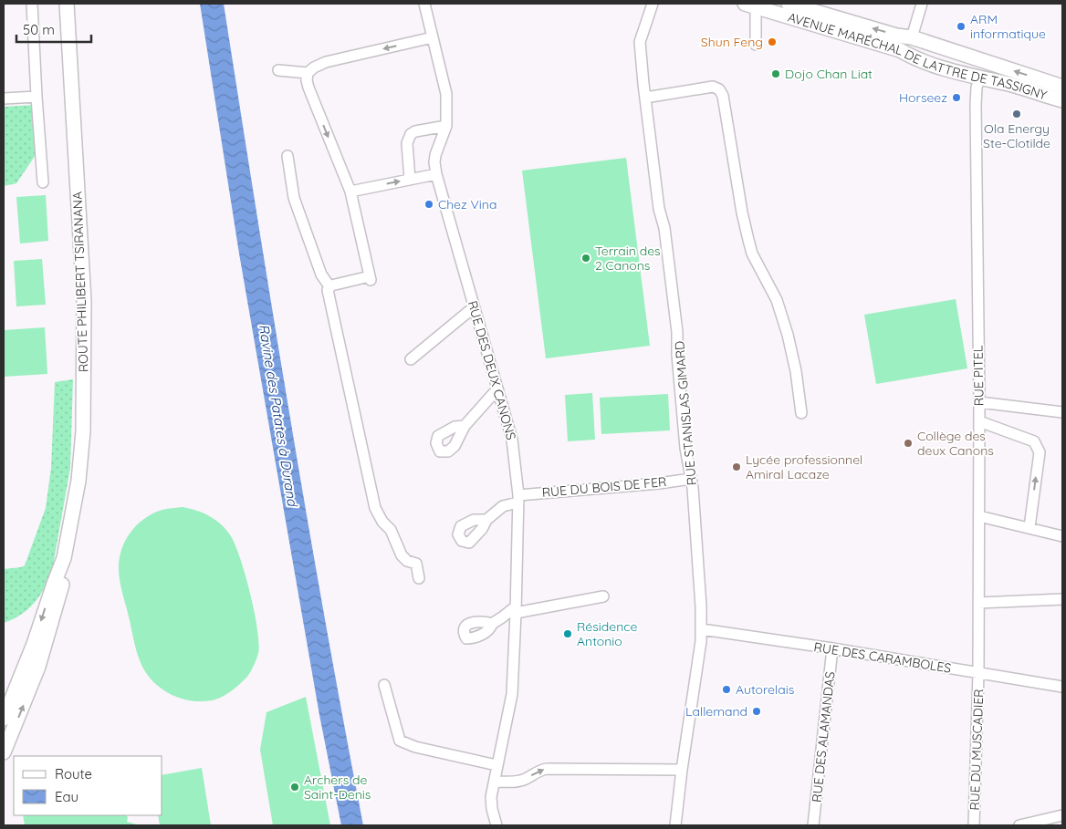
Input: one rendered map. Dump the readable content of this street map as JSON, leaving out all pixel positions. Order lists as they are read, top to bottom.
{
  "streets": {
    "main road": ["AVENUE MARÉCHAL DE LATTRE DE TASSIGNY", "ROUTE PHILIBERT TSIRANANA"],
    "street": [
      "RUE DES DEUX CANONS",
      "RUE PITEL",
      "RUE STANISLAS GIMARD",
      "RUE DU BOIS DE FER",
      "RUE DES CARAMBOLES",
      "RUE DES ALAMANDAS",
      "RUE DU MUSCADIER"
    ]
  },
  "crossings": [
    ["AVENUE MARÉCHAL DE LATTRE DE TASSIGNY", "RUE PITEL"],
    ["RUE DES DEUX CANONS", "RUE DU BOIS DE FER"],
    ["RUE PITEL", "RUE DES CARAMBOLES"],
    ["RUE PITEL", "RUE DU MUSCADIER"],
    ["RUE STANISLAS GIMARD", "RUE DU BOIS DE FER"],
    ["RUE STANISLAS GIMARD", "RUE DES CARAMBOLES"],
    ["RUE DES CARAMBOLES", "RUE DES ALAMANDAS"],
    ["RUE DES CARAMBOLES", "RUE DU MUSCADIER"]
  ],
  "water": ["Ravine des Patates à Durand"],
  "places": [
    "ARM informatique",
    "Shun Feng",
    "Dojo Chan Liat",
    "Horseez",
    "Ola Energy Ste-Clotilde",
    "Chez Vina",
    "Terrain des 2 Canons",
    "Collège des deux Canons",
    "Lycée professionnel Amiral Lacaze",
    "Résidence Antonio",
    "Autorelais",
    "Lallemand",
    "Archers de Saint-Denis"
  ],
  "legend": ["Route", "Eau"],
  "scale_bar": "50 m"
}
